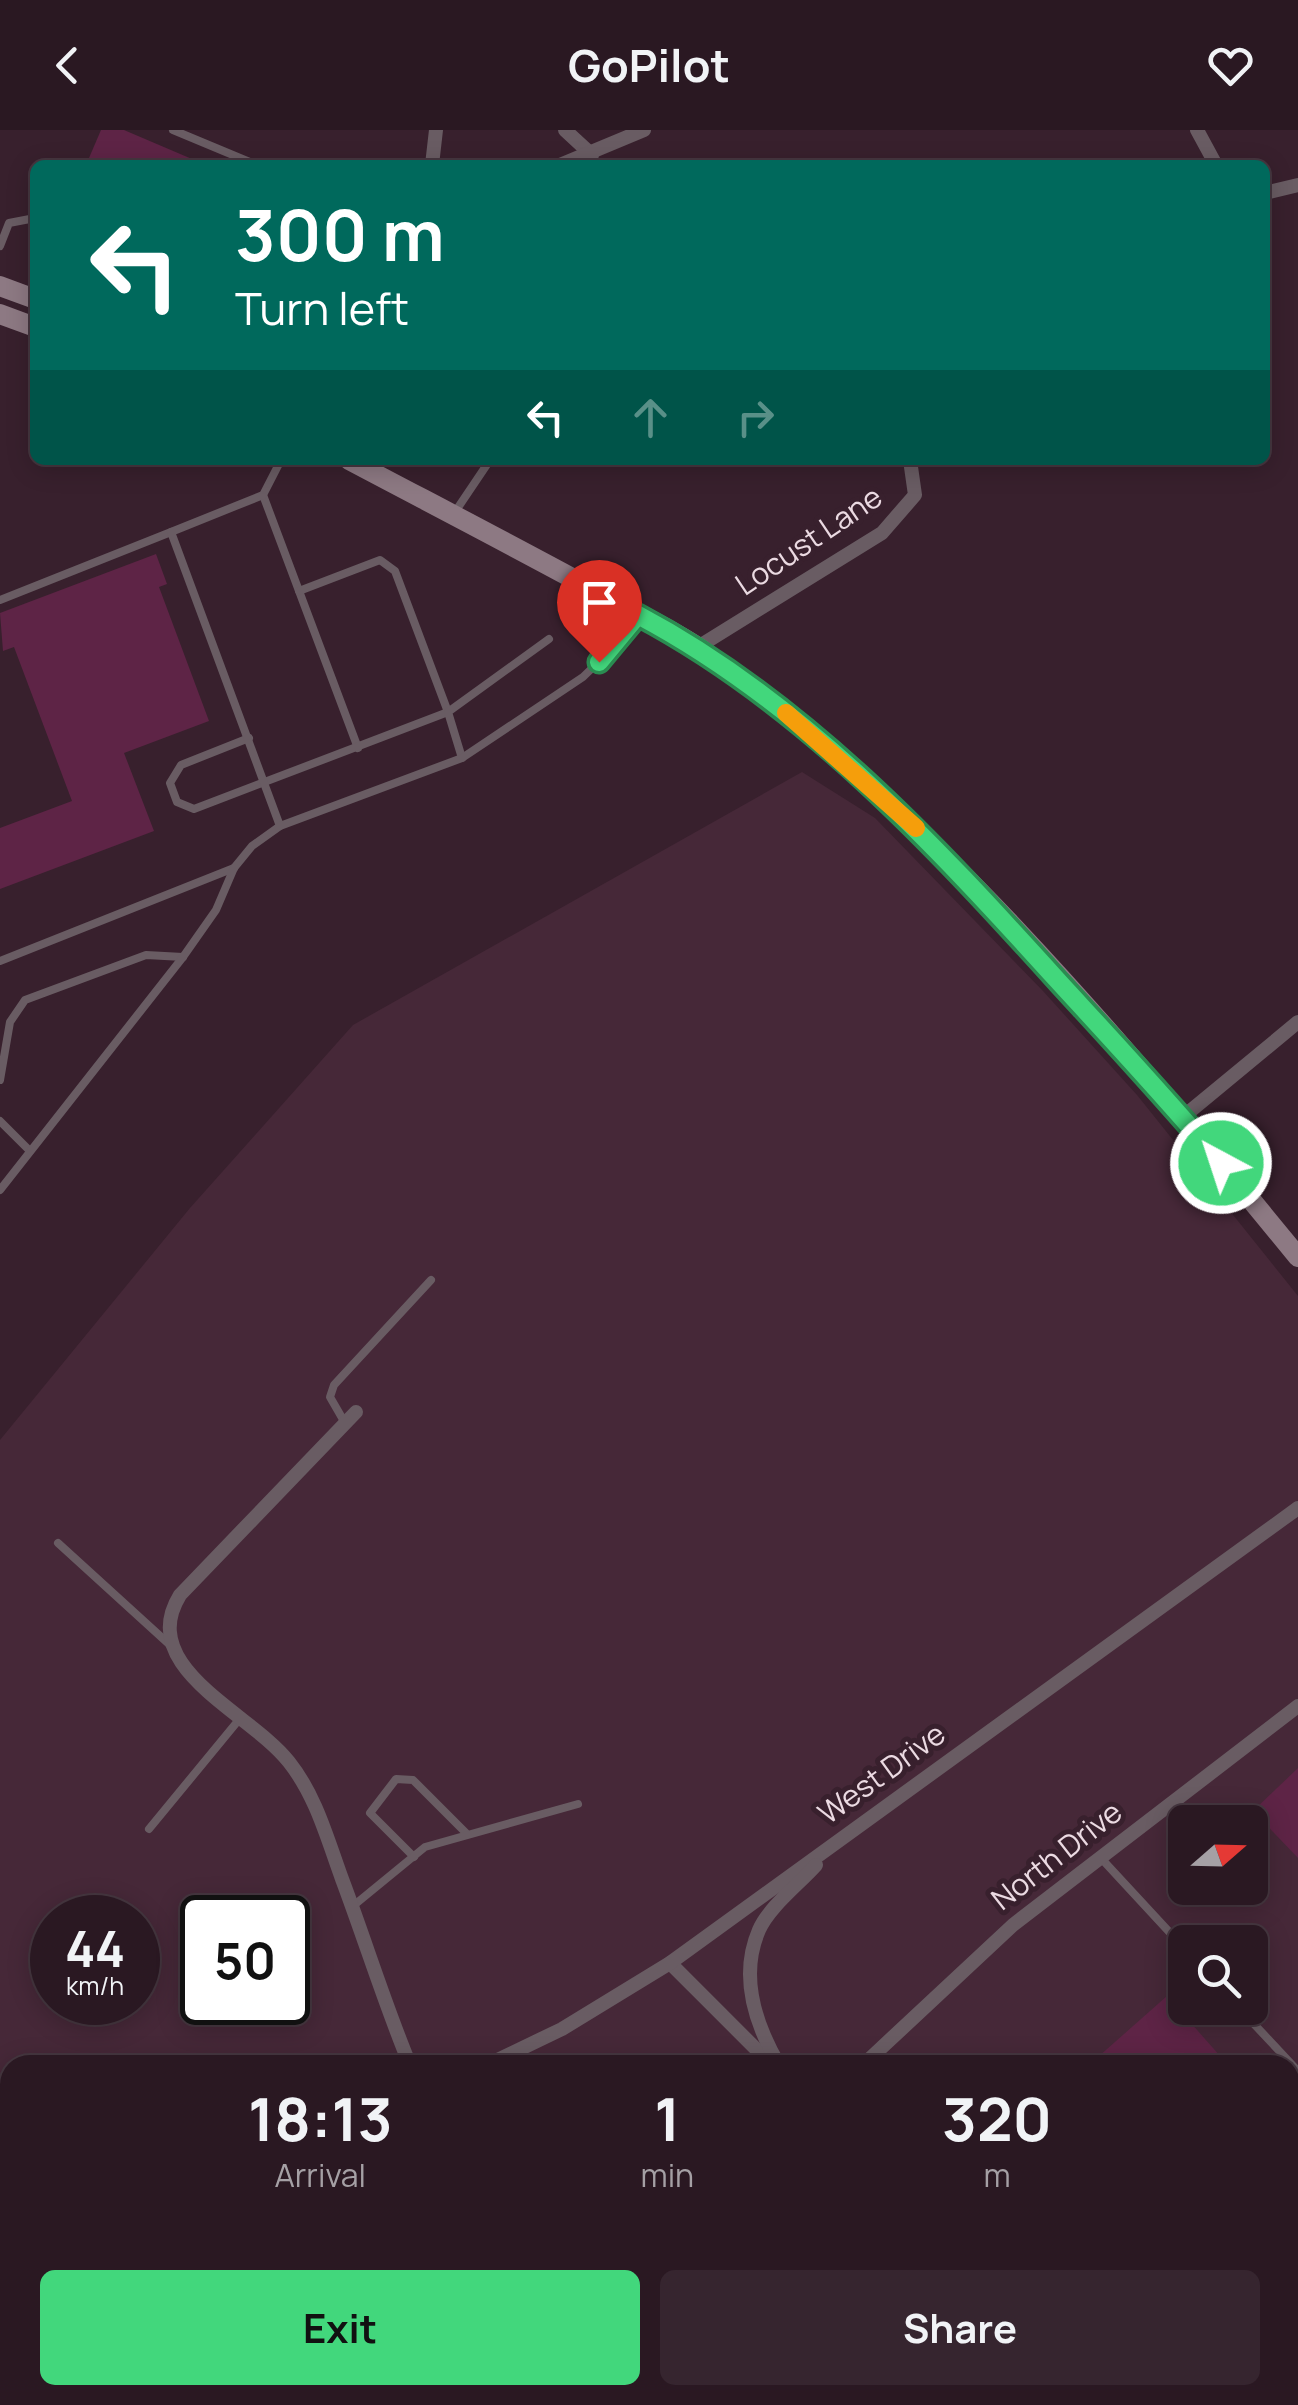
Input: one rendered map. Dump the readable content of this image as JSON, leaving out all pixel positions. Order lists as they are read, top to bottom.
{
  "streets": {
    "street": ["Locust Lane", "West Drive", "North Drive"]
  },
  "north": "right",
  "page": {
    "header": "GoPilot",
    "turn": ["300 m", "Turn left"],
    "speed": "44 km/h",
    "limit": "50",
    "eta": [
      "18:13",
      "Arrival",
      "1",
      "min",
      "320",
      "m"
    ],
    "buttons": ["Exit", "Share"]
  }
}
